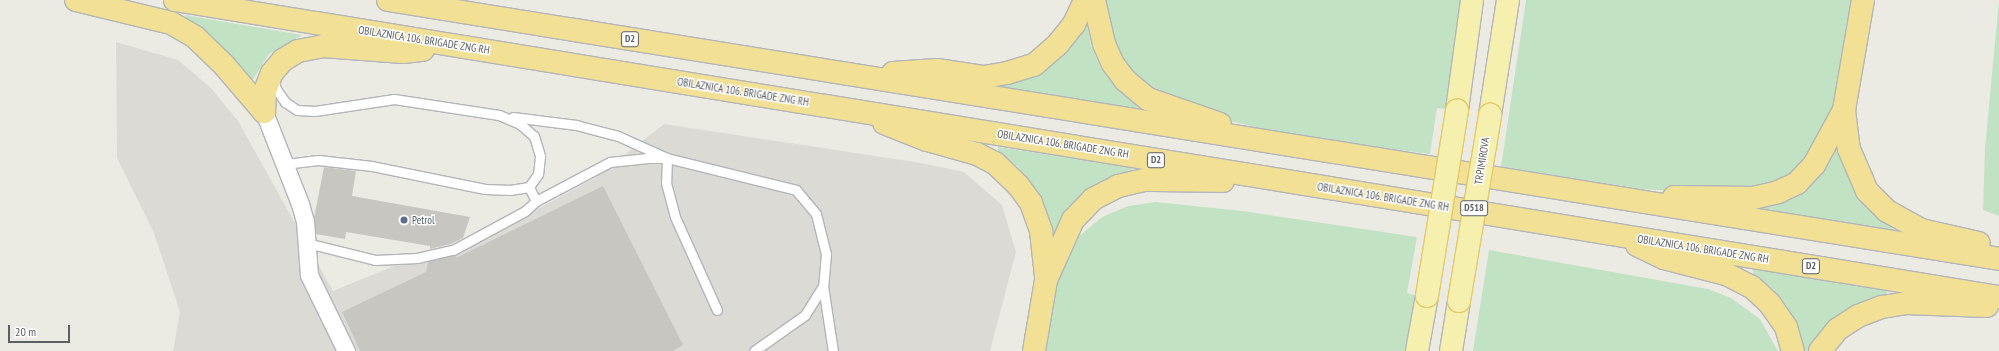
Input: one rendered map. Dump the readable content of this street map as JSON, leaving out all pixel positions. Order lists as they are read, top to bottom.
{
  "streets": {
    "highway": ["D2", "OBILAZNICA 106. BRIGADE ZNG RH"],
    "main road": ["TRPIMIROVA", "D518"]
  },
  "places": ["Petrol"],
  "scale_bar": "20 m"
}
